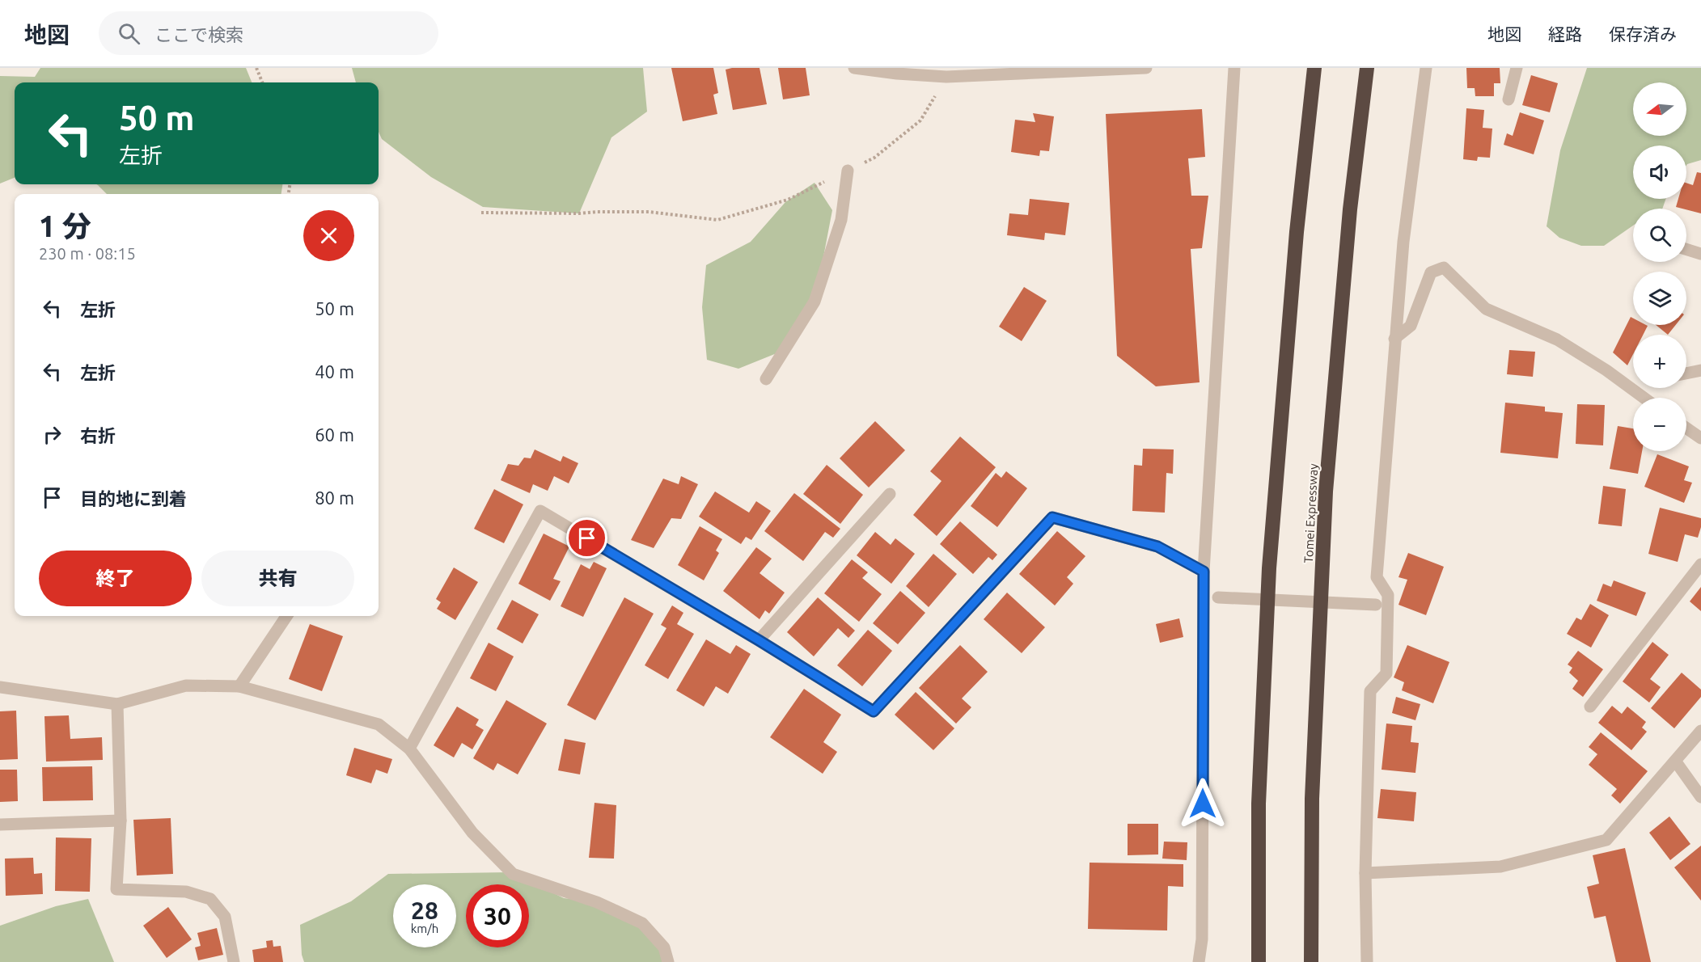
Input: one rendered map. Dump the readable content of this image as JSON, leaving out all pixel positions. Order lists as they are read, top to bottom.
{
  "streets": {
    "highway": ["Tomei Expressway"]
  },
  "north": "left",
  "page": {
    "header": "地図",
    "search": "ここで検索",
    "nav": ["地図", "経路", "保存済み"],
    "map_buttons": ["+", "−"],
    "turn": ["50 m", "左折"],
    "heading": ["1 分", "230 m · 08:15"],
    "list": [
      {
        "name": "左折",
        "value": "50 m"
      },
      {
        "name": "左折",
        "value": "40 m"
      },
      {
        "name": "右折",
        "value": "60 m"
      },
      {
        "name": "目的地に到着",
        "value": "80 m"
      }
    ],
    "buttons": ["終了", "共有"],
    "speed": "28 km/h",
    "limit": "30"
  }
}
